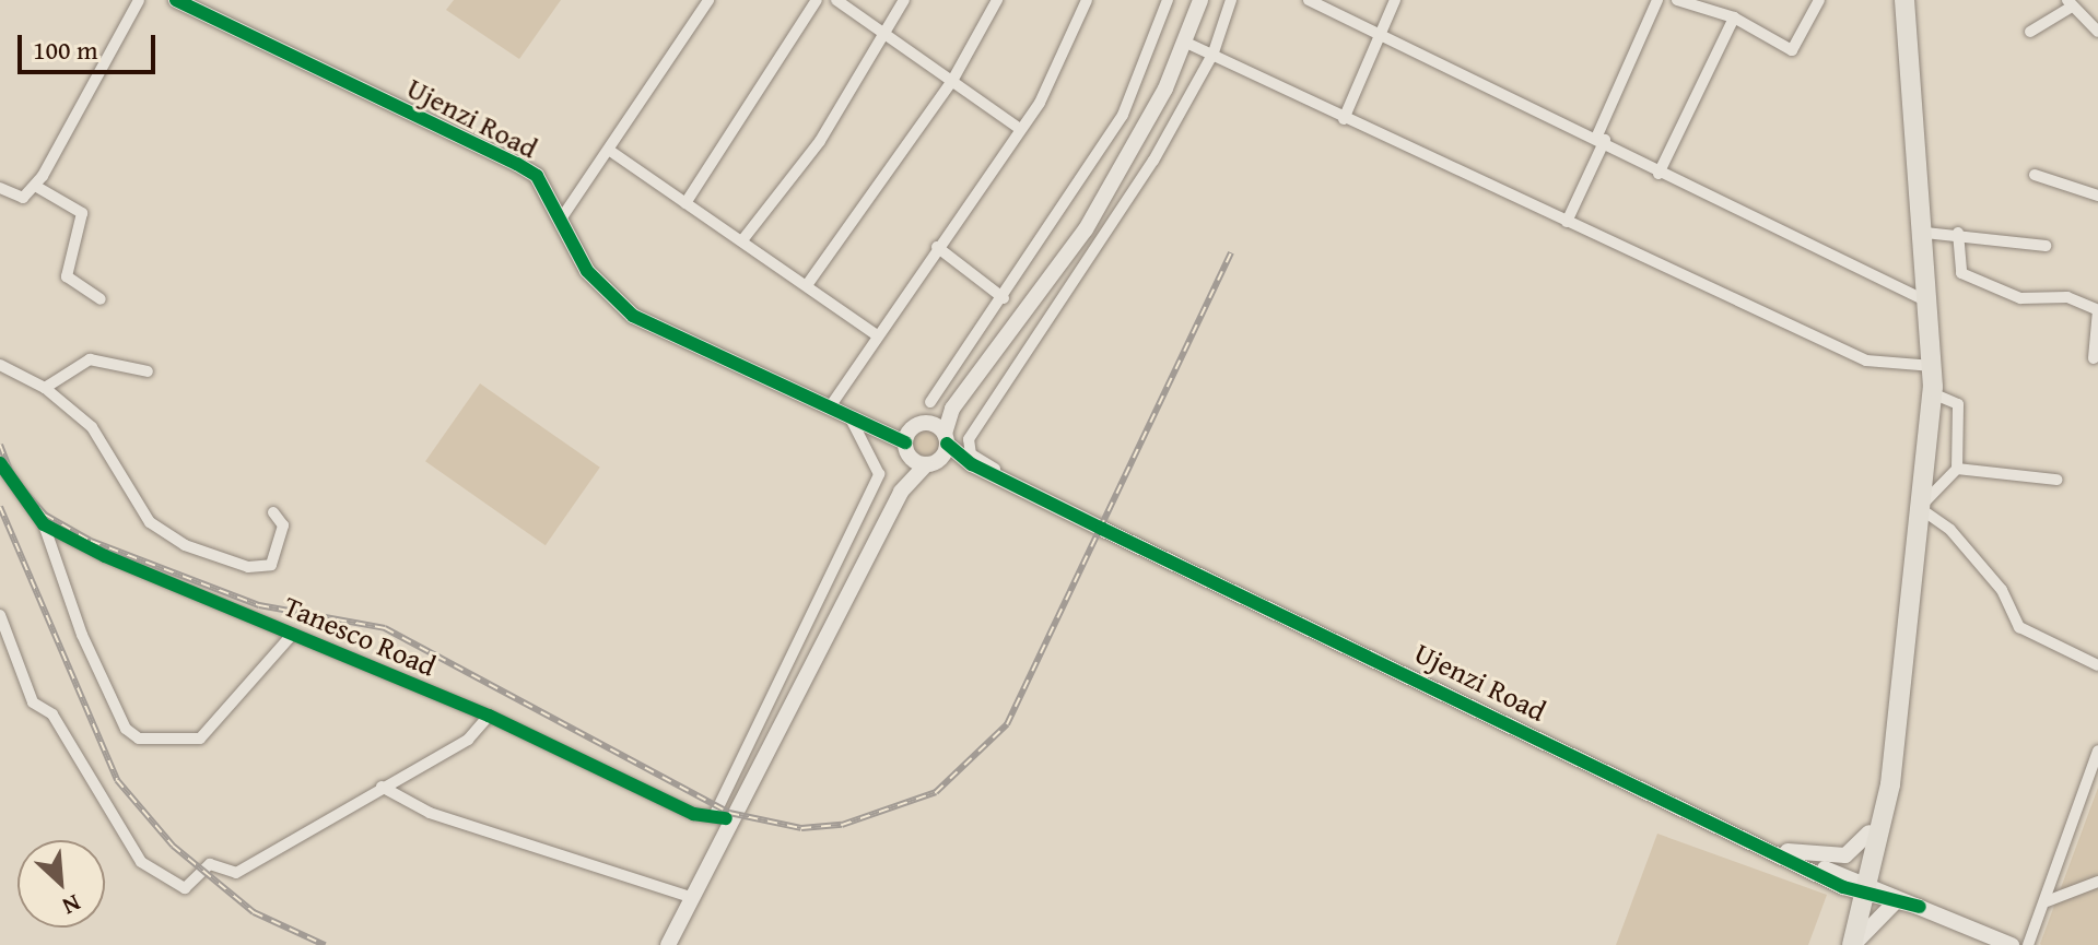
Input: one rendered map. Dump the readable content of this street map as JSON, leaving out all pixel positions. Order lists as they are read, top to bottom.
{
  "streets": {
    "street": ["Ujenzi Road", "Tanesco Road"]
  },
  "scale_bar": "100 m",
  "north": "bottom right"
}
